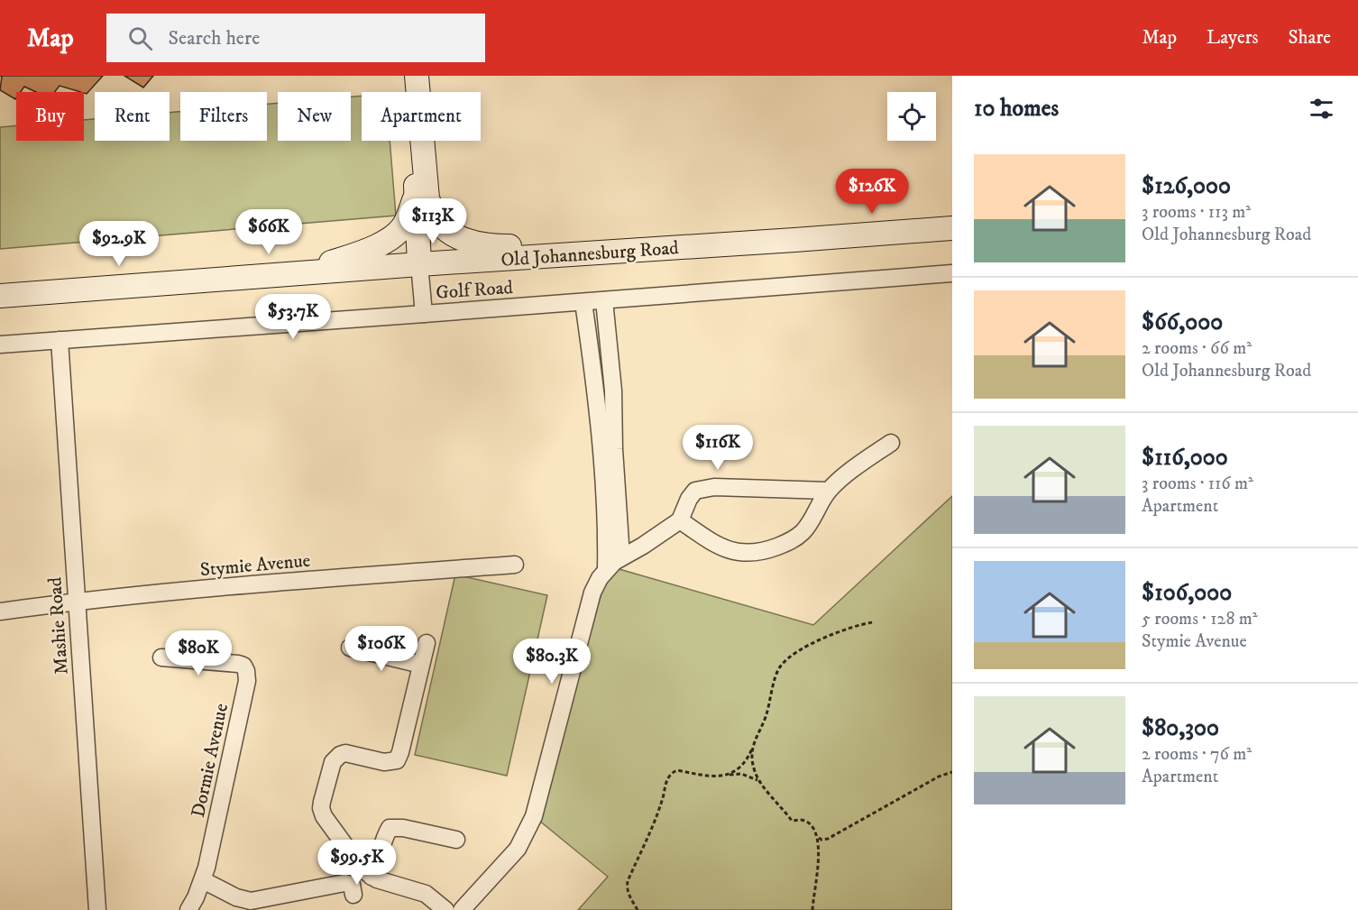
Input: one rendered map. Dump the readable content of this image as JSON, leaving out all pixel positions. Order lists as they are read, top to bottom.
{
  "streets": {
    "main road": ["Old Johannesburg Road"],
    "street": [
      "Golf Road",
      "Stymie Avenue",
      "Mashie Road",
      "Dormie Avenue"
    ]
  },
  "crossings": [
    ["Golf Road", "Mashie Road"],
    ["Stymie Avenue", "Mashie Road"]
  ],
  "page": {
    "header": "Map",
    "search": "Search here",
    "nav": ["Map", "Layers", "Share"],
    "heading": "10 homes",
    "chip": [
      "Buy",
      "Rent",
      "Filters",
      "New",
      "Apartment"
    ],
    "list": [
      {
        "name": "$126,000",
        "note": "3 rooms · 113 m² · Old Johannesburg Road"
      },
      {
        "name": "$66,000",
        "note": "2 rooms · 66 m² · Old Johannesburg Road"
      },
      {
        "name": "$116,000",
        "note": "3 rooms · 116 m² · Apartment"
      },
      {
        "name": "$106,000",
        "note": "5 rooms · 128 m² · Stymie Avenue"
      },
      {
        "name": "$80,300",
        "note": "2 rooms · 76 m² · Apartment"
      }
    ],
    "price": [
      "$126K",
      "$113K",
      "$66K",
      "$92.9K",
      "$53.7K",
      "$116K",
      "$106K",
      "$80K",
      "$80.3K",
      "$99.5K"
    ]
  }
}
